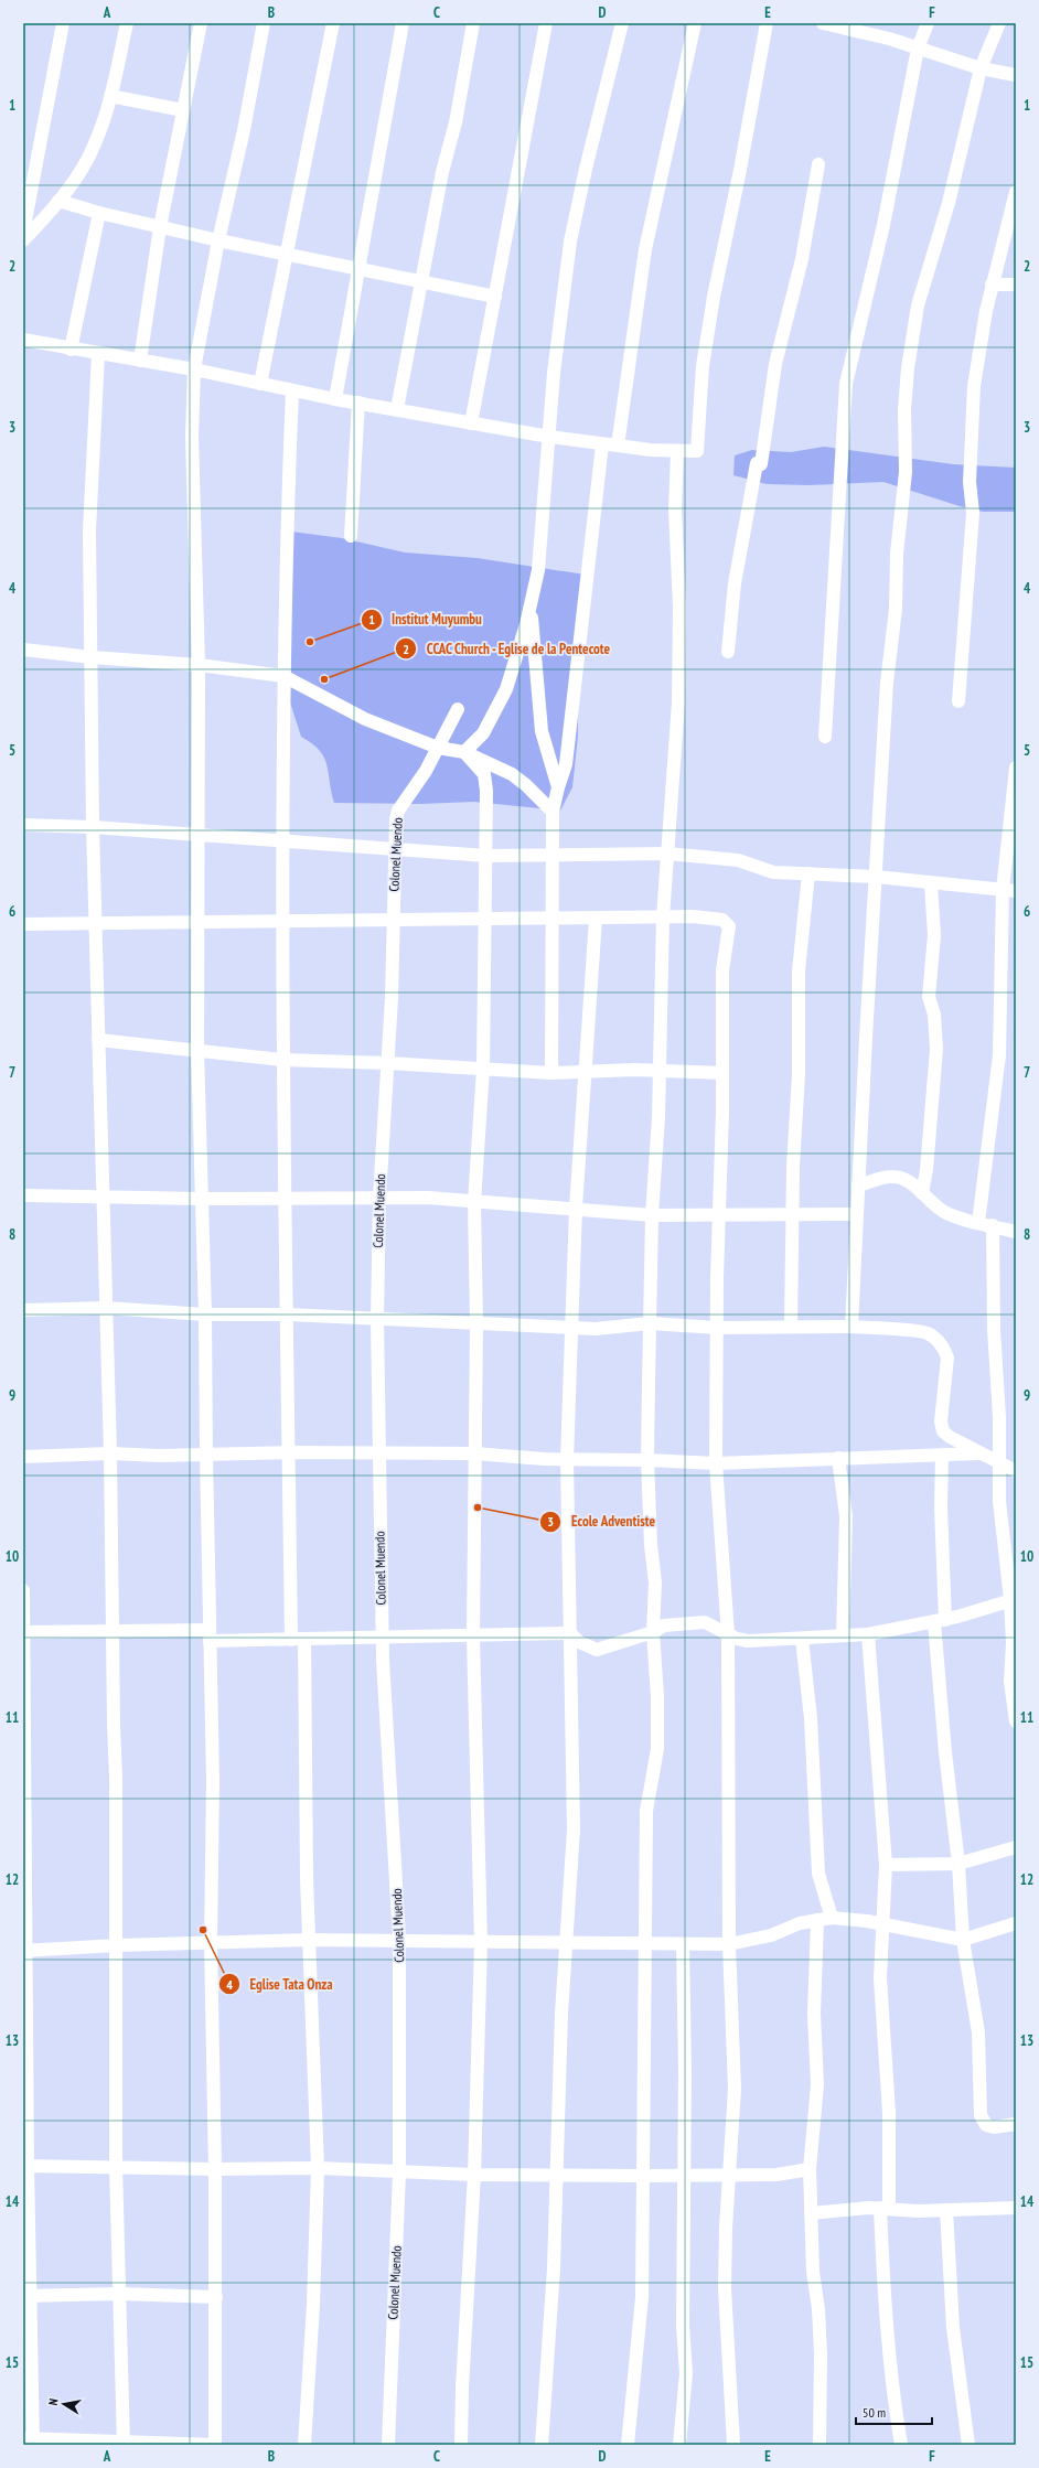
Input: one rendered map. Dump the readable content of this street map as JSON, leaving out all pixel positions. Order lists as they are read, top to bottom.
{
  "streets": {
    "street": ["Colonel Muendo"]
  },
  "places": [
    "Institut Muyumbu",
    "CCAC Church - Eglise de la Pentecote",
    "Ecole Adventiste",
    "Eglise Tata Onza"
  ],
  "scale_bar": "50 m",
  "north": "left",
  "grid": {
    "columns": [
      "A",
      "B",
      "C",
      "D",
      "E",
      "F"
    ],
    "rows": [
      "1",
      "2",
      "3",
      "4",
      "5",
      "6",
      "7",
      "8",
      "9",
      "10",
      "11",
      "12",
      "13",
      "14",
      "15"
    ]
  }
}
